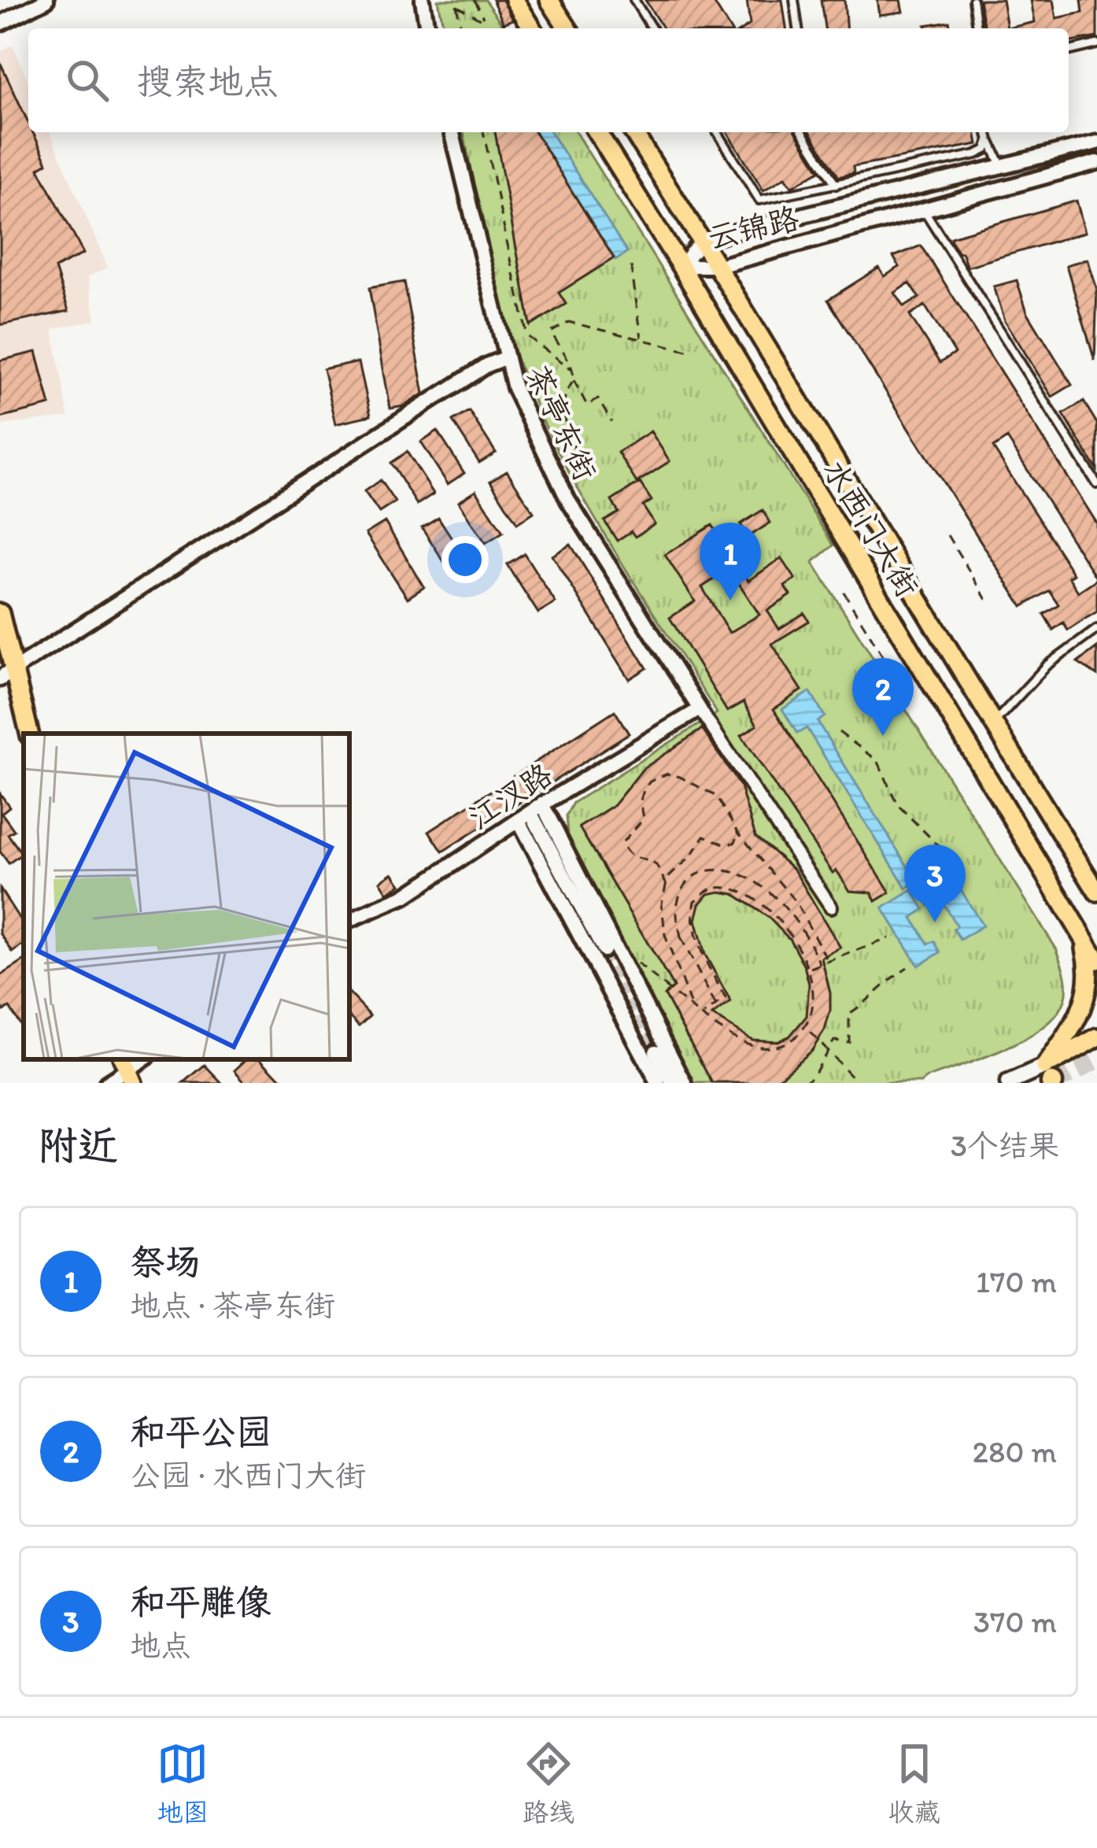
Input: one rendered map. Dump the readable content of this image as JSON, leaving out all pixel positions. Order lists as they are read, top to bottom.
{
  "streets": {
    "main road": ["水西门大街"],
    "street": ["云锦路", "茶亭东街", "江汊路"]
  },
  "crossings": [
    ["云锦路", "水西门大街"],
    ["茶亭东街", "江汊路"]
  ],
  "page": {
    "search": "搜索地点",
    "pins": ["1", "2", "3"],
    "heading": ["附近", "3个结果"],
    "list": [
      {
        "mark": "1",
        "name": "祭场",
        "note": "地点 · 茶亭东街",
        "value": "170 m"
      },
      {
        "mark": "2",
        "name": "和平公园",
        "note": "公园 · 水西门大街",
        "value": "280 m"
      },
      {
        "mark": "3",
        "name": "和平雕像",
        "note": "地点",
        "value": "370 m"
      }
    ],
    "nav": ["地图", "路线", "收藏"]
  }
}
